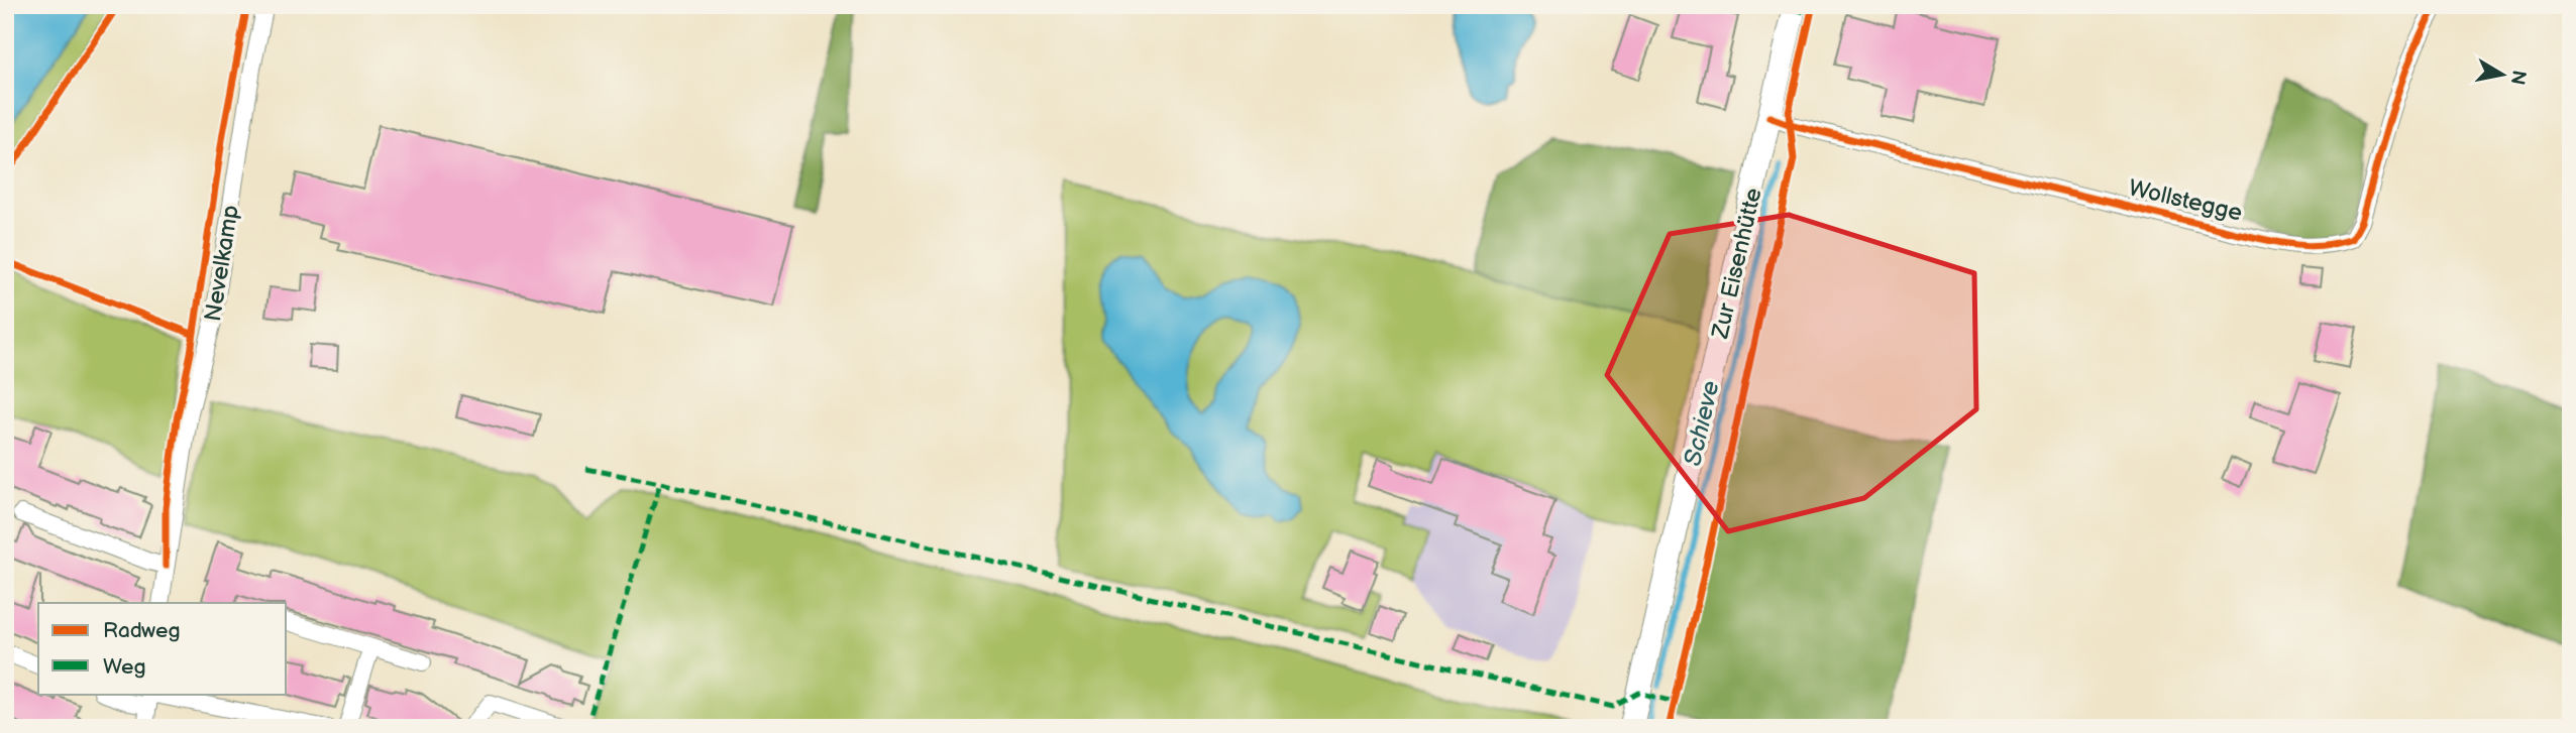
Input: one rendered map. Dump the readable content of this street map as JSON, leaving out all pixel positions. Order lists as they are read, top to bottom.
{
  "streets": {
    "street": ["Wollstegge", "Nevelkamp", "Zur Eisenhütte"]
  },
  "crossings": [
    ["Wollstegge", "Zur Eisenhütte"]
  ],
  "water": ["Schieve"],
  "legend": ["Radweg", "Weg"],
  "north": "right"
}
